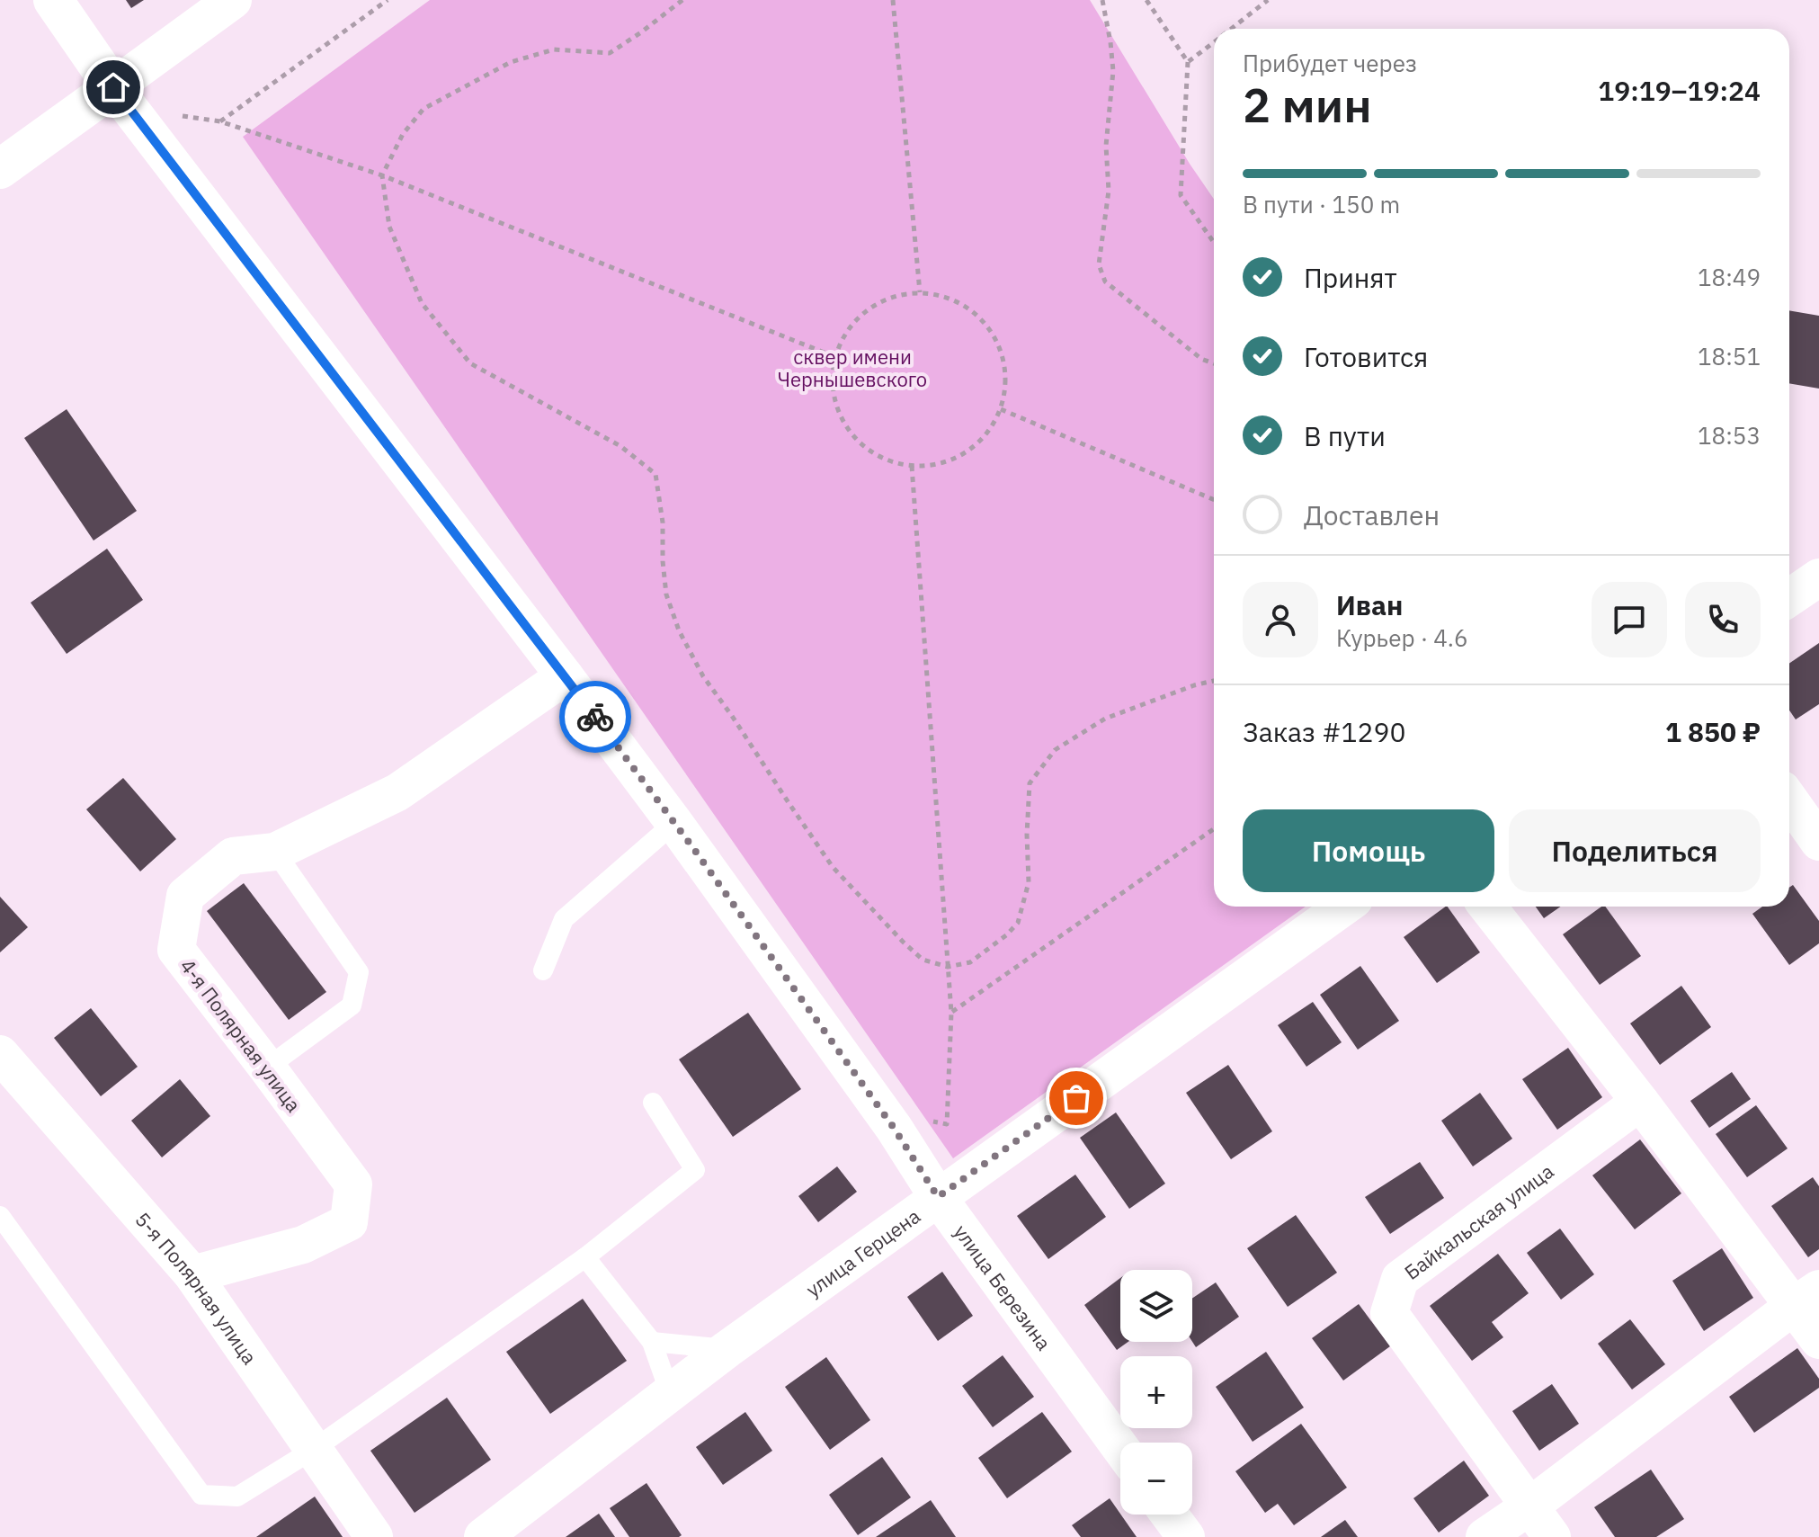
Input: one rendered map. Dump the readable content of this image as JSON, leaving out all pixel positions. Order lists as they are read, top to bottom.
{
  "streets": {
    "street": [
      "4-я Полярная улица",
      "Байкальская улица",
      "улица Герцена",
      "улица Березина",
      "5-я Полярная улица"
    ]
  },
  "crossings": [
    ["4-я Полярная улица", "улица Березина"],
    ["4-я Полярная улица", "5-я Полярная улица"],
    ["улица Герцена", "улица Березина"]
  ],
  "parks": ["сквер имени Чернышевского"],
  "page": {
    "heading": ["2 мин", "Прибудет через", "19:19–19:24"],
    "panel": [
      "Иван",
      "Курьер · 4.6",
      "Заказ #1290",
      "1 850 ₽"
    ],
    "bar": "В пути · 150 m",
    "list": [
      ["Принят", "18:49"],
      ["Готовится", "18:51"],
      ["В пути", "18:53"],
      "Доставлен"
    ],
    "buttons": ["Помощь", "Поделиться"],
    "map_buttons": ["+", "−"]
  }
}
